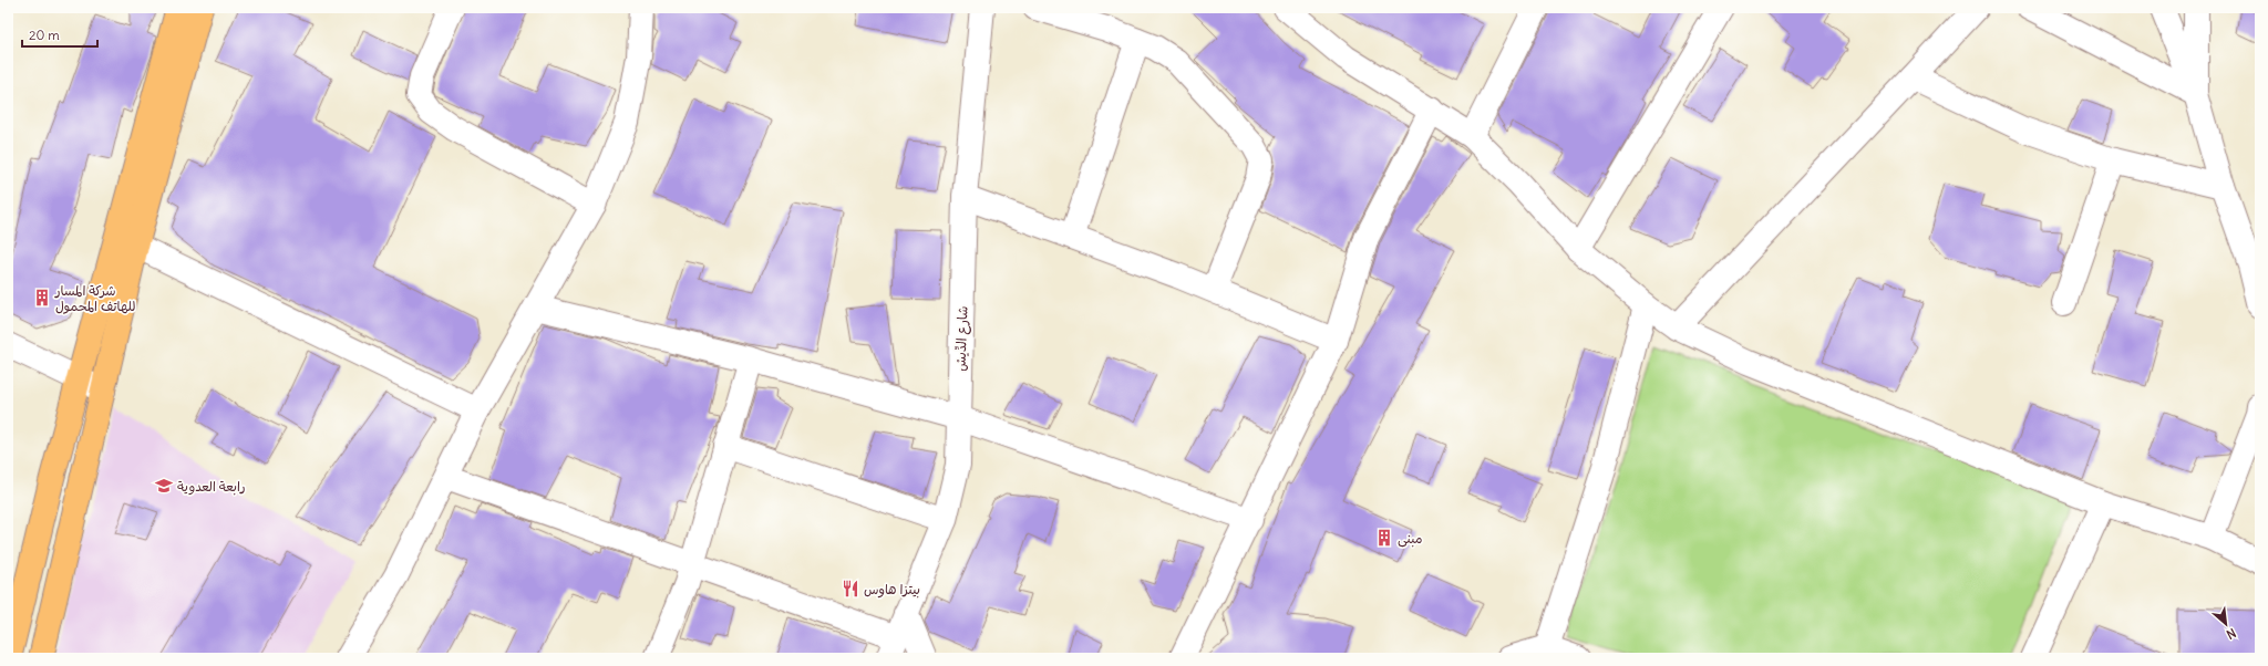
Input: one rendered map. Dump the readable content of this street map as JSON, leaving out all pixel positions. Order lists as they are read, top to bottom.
{
  "streets": {
    "street": ["شارع الدِّيسْ"]
  },
  "places": {
    "building": ["شركة المسار للهاتف المحمول", "مبنى"],
    "school or university": ["رابعة العدوية"],
    "restaurant": ["بيتزا هاوس"]
  },
  "scale_bar": "20 m",
  "north": "bottom right"
}
